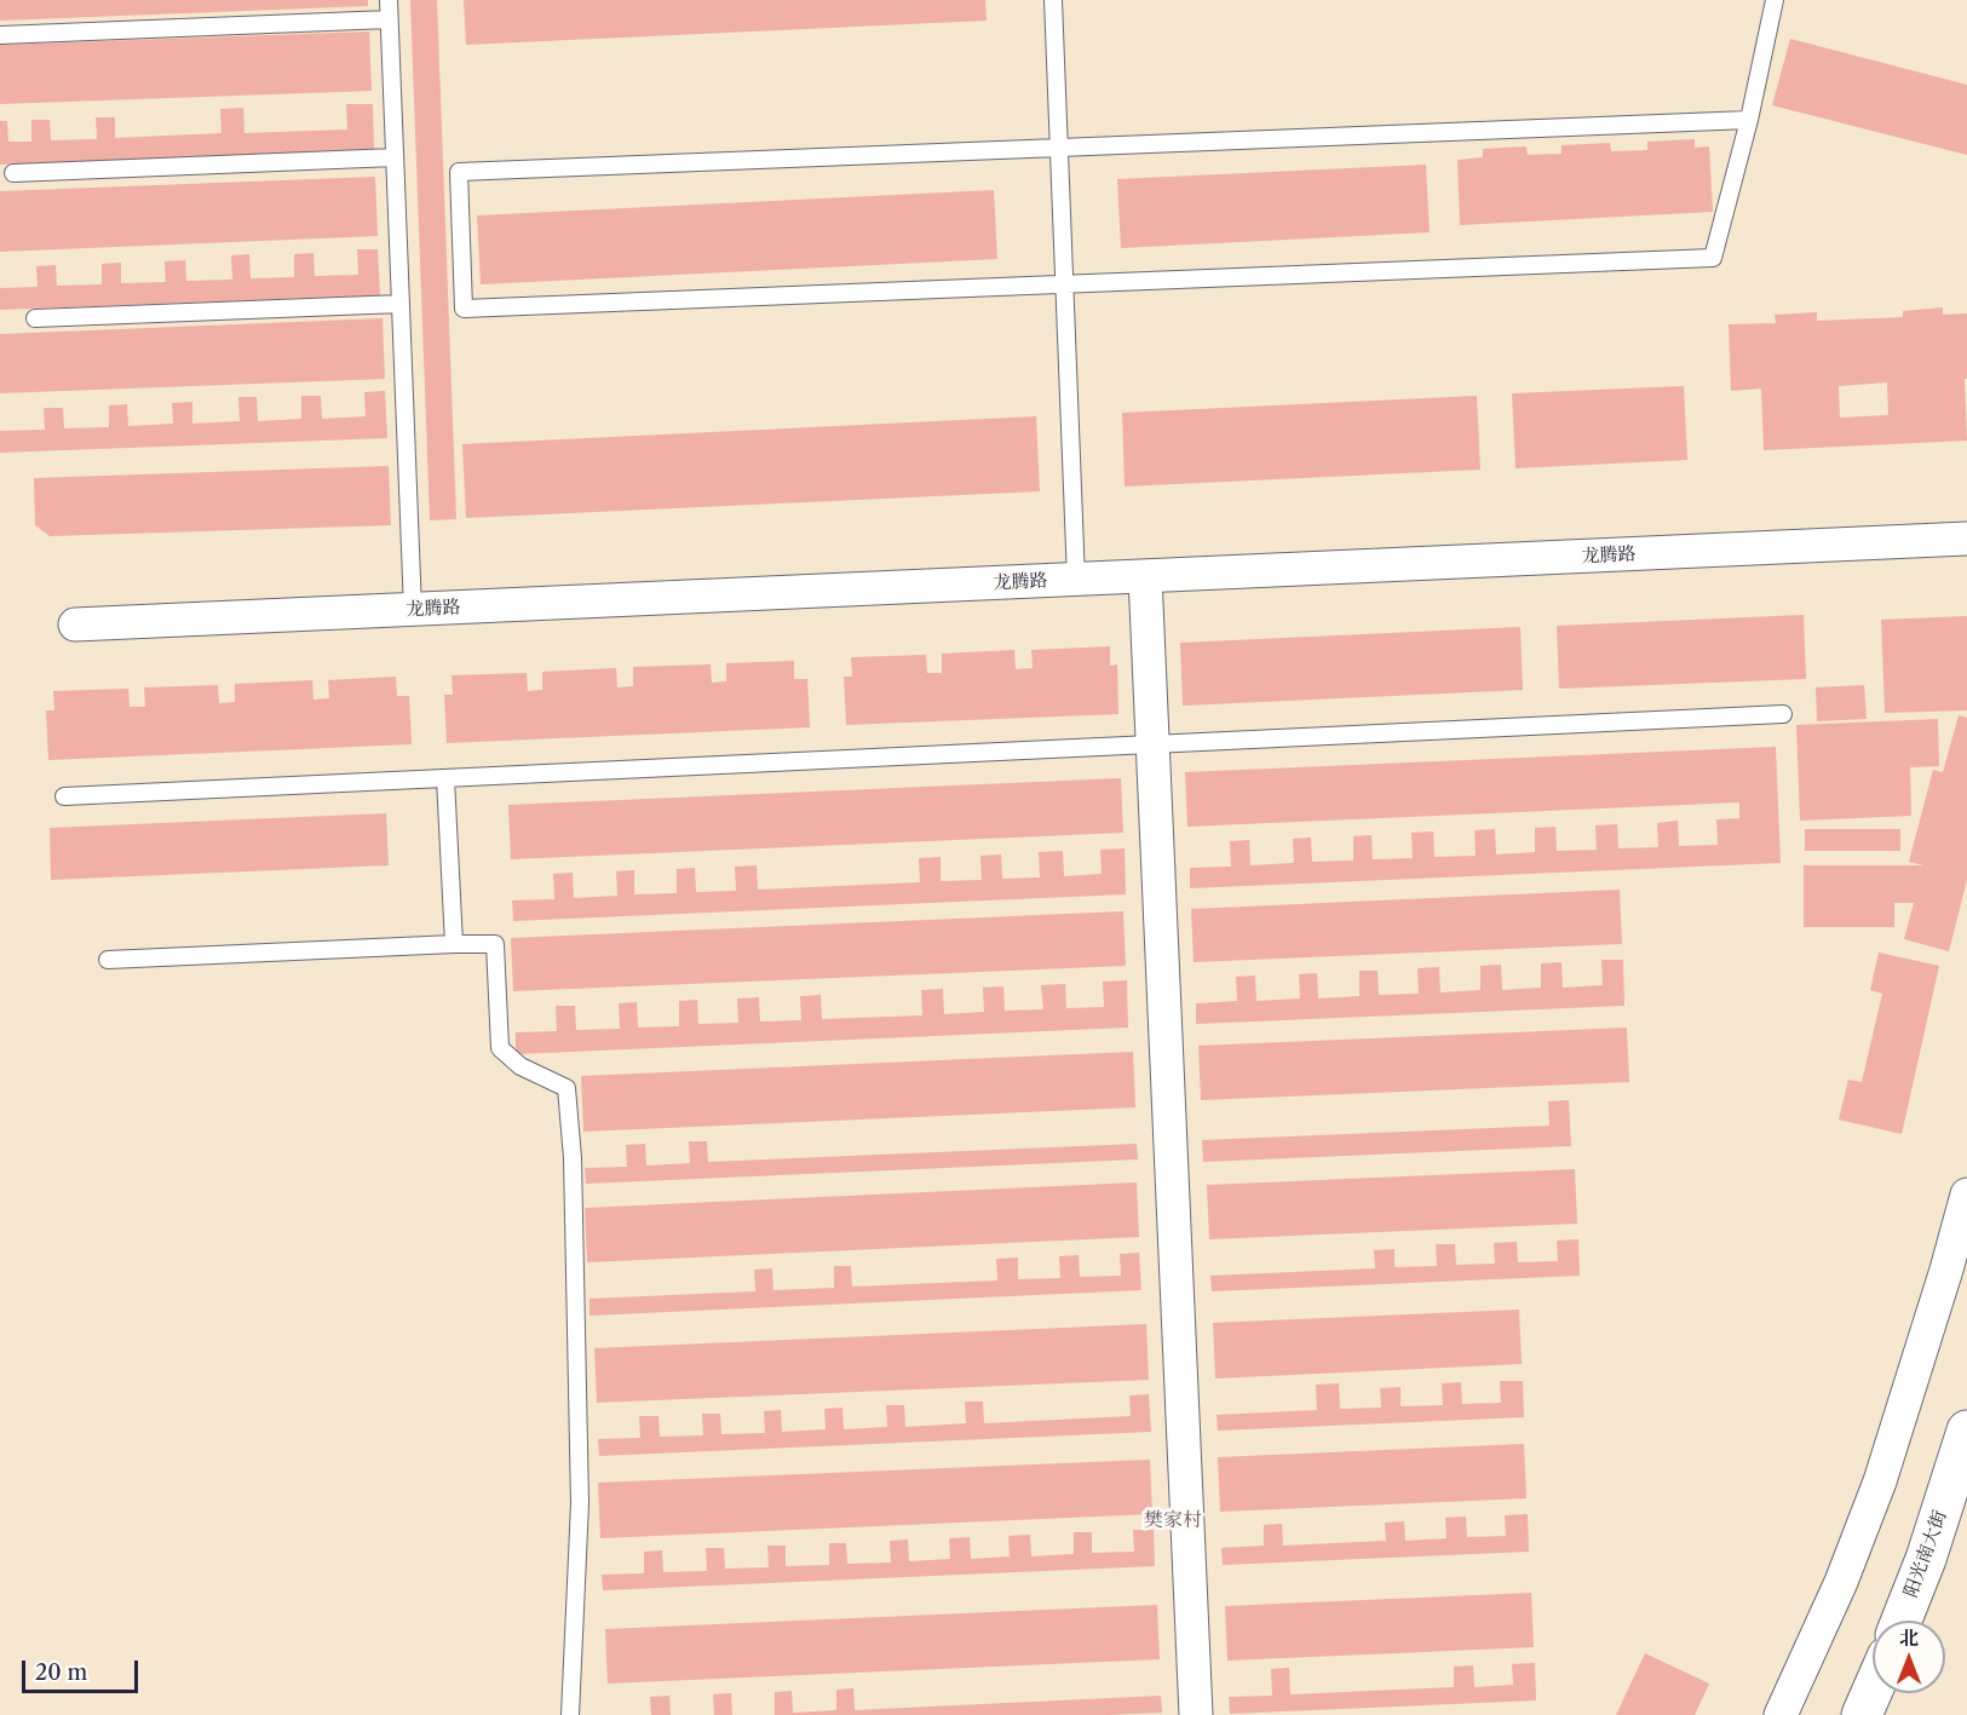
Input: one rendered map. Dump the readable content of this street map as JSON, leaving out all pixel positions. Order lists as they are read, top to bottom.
{
  "streets": {
    "highway": ["阳光南大街"],
    "street": ["龙腾路"]
  },
  "districts": ["樊家村"],
  "scale_bar": "20 m",
  "north": "top"
}
